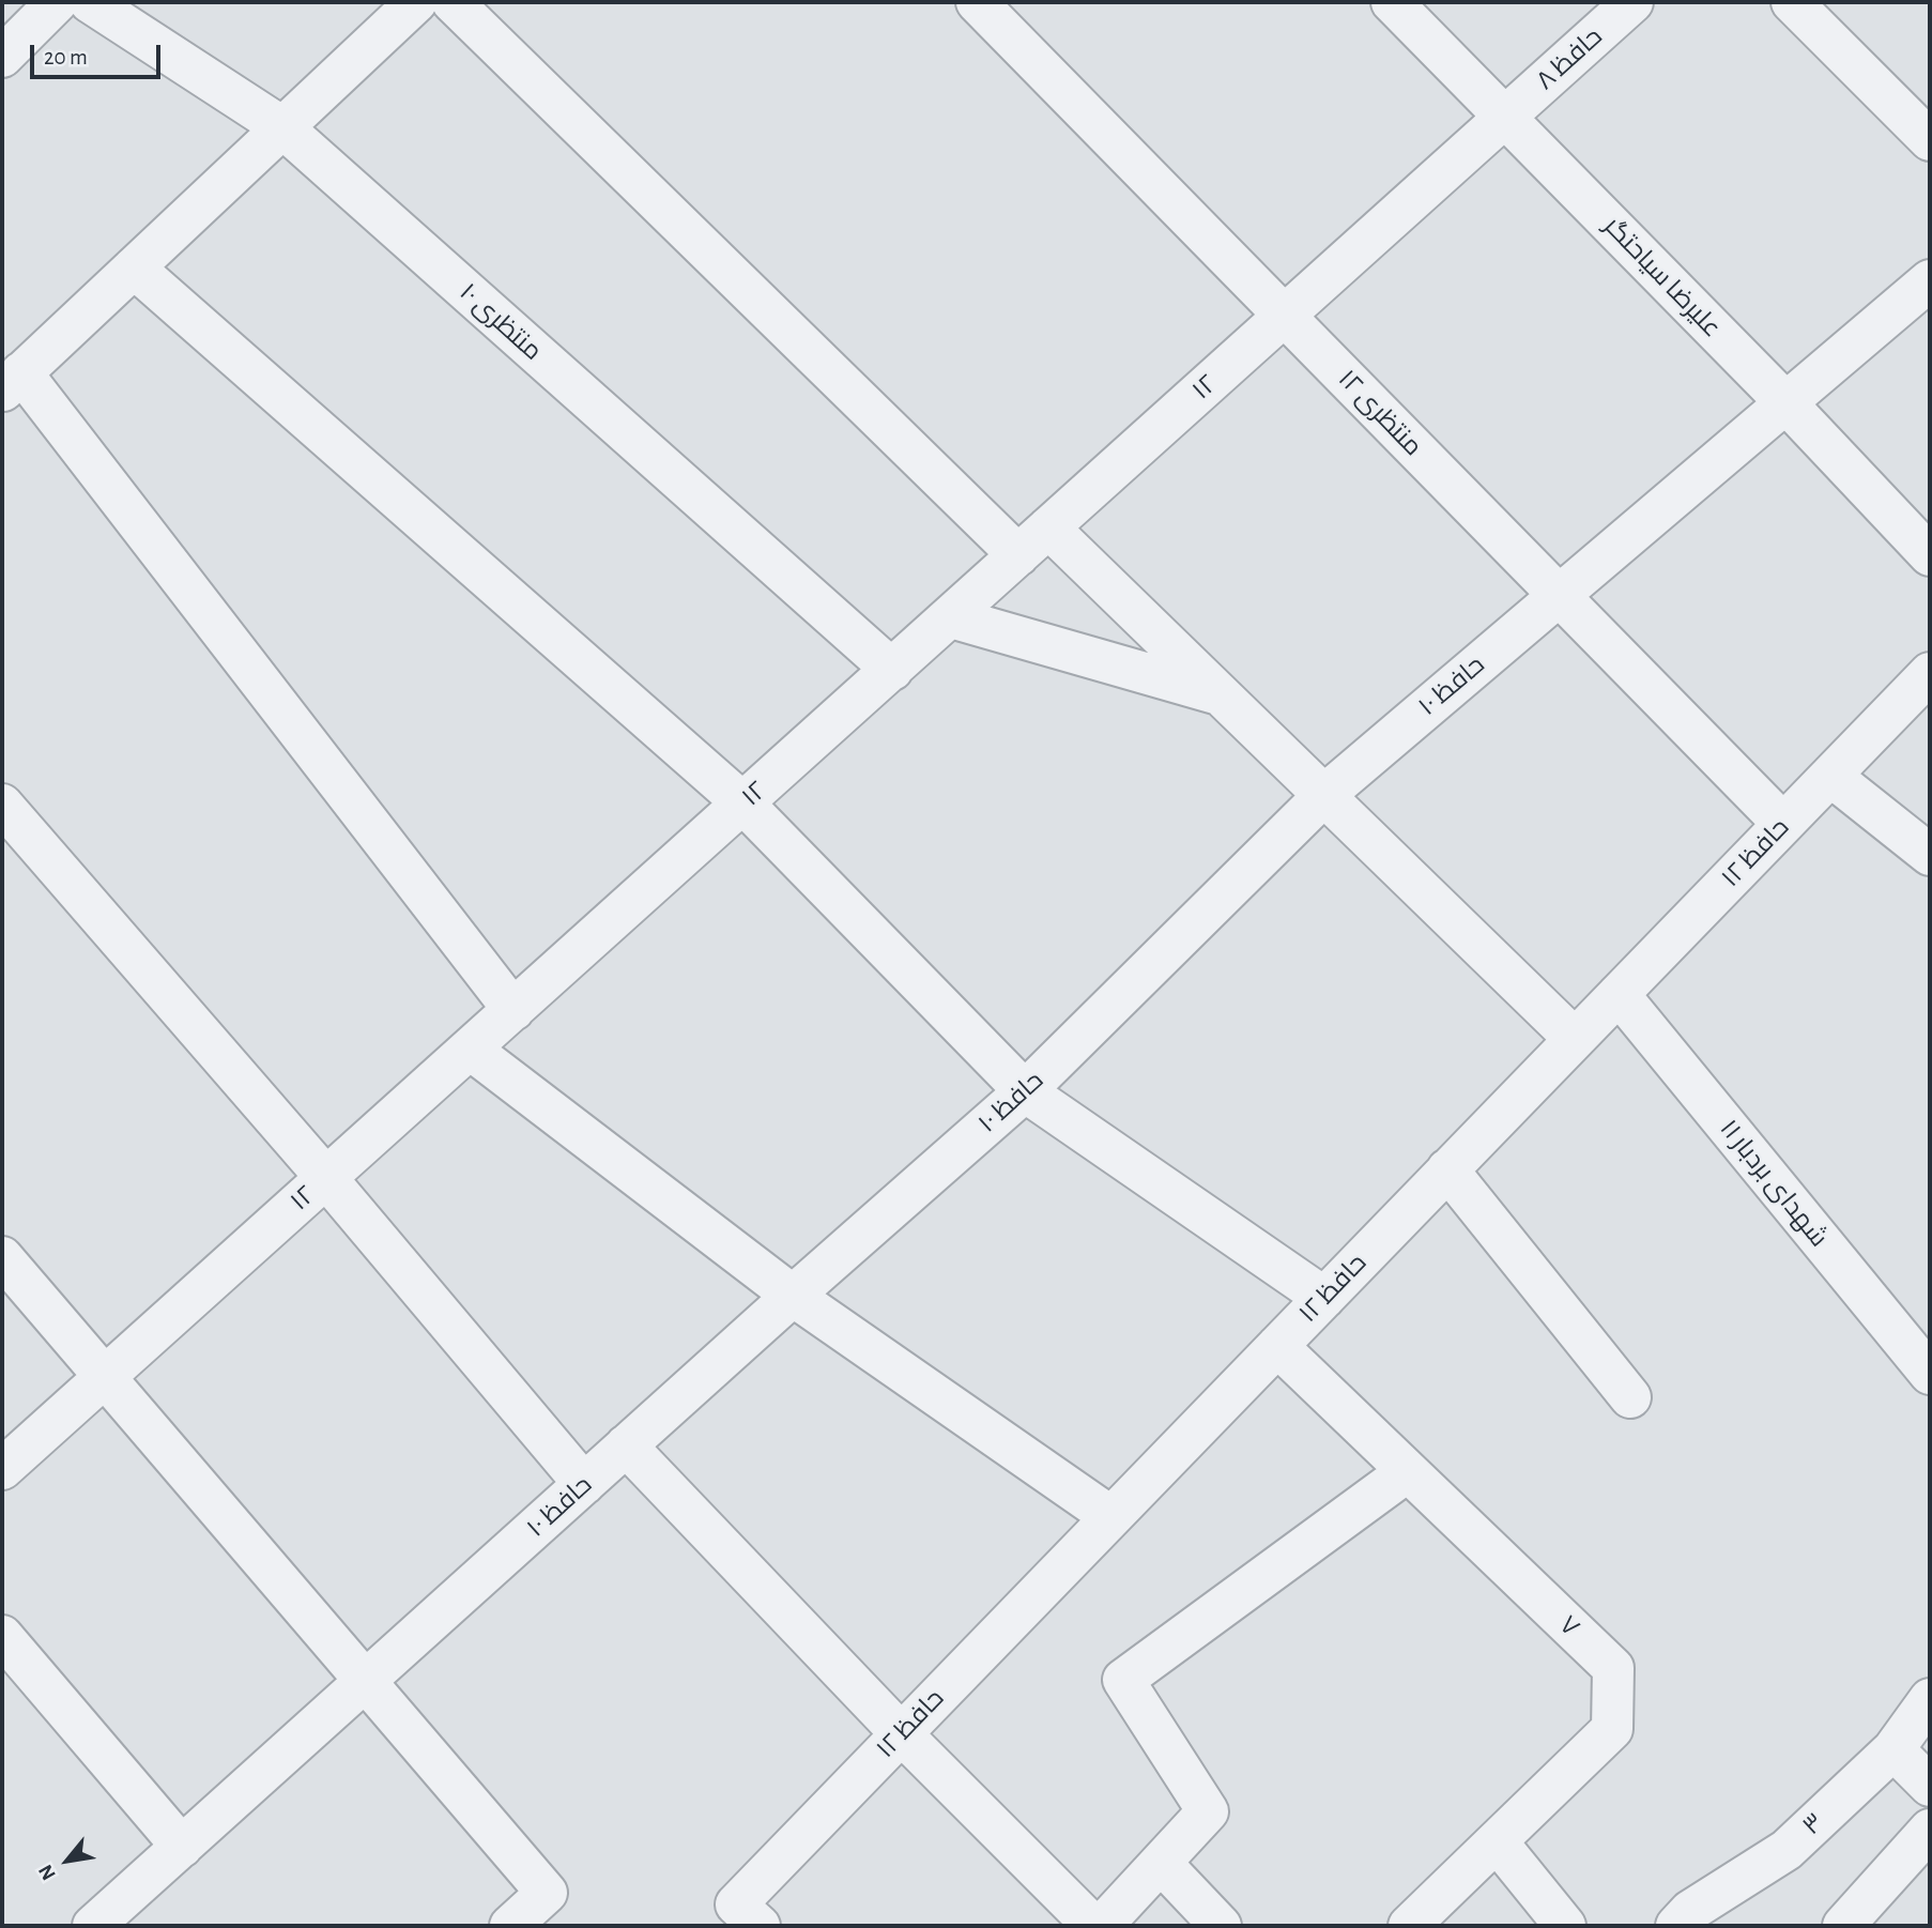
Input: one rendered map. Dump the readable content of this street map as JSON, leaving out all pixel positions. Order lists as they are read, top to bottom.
{
  "streets": {
    "street": [
      "حافظ ۸",
      "علیرضا سیاحتگر",
      "منتظری ۱۰",
      "۱۲",
      "منتظری ۱۲",
      "حافظ ۱۰",
      "حافظ ۱۲",
      "شهدای بردبار ۱۱",
      "۷",
      "۳"
    ]
  },
  "crossings": [
    ["حافظ ۸", "علیرضا سیاحتگر"],
    ["حافظ ۸", "۱۲"],
    ["علیرضا سیاحتگر", "۱۲"],
    ["علیرضا سیاحتگر", "حافظ ۱۰"],
    ["منتظری ۱۰", "۱۲"],
    ["۱۲", "منتظری ۱۲"],
    ["منتظری ۱۲", "حافظ ۱۰"],
    ["منتظری ۱۲", "حافظ ۱۲"],
    ["حافظ ۱۲", "شهدای بردبار ۱۱"],
    ["حافظ ۱۲", "۷"]
  ],
  "scale_bar": "20 m",
  "north": "bottom left"
}
